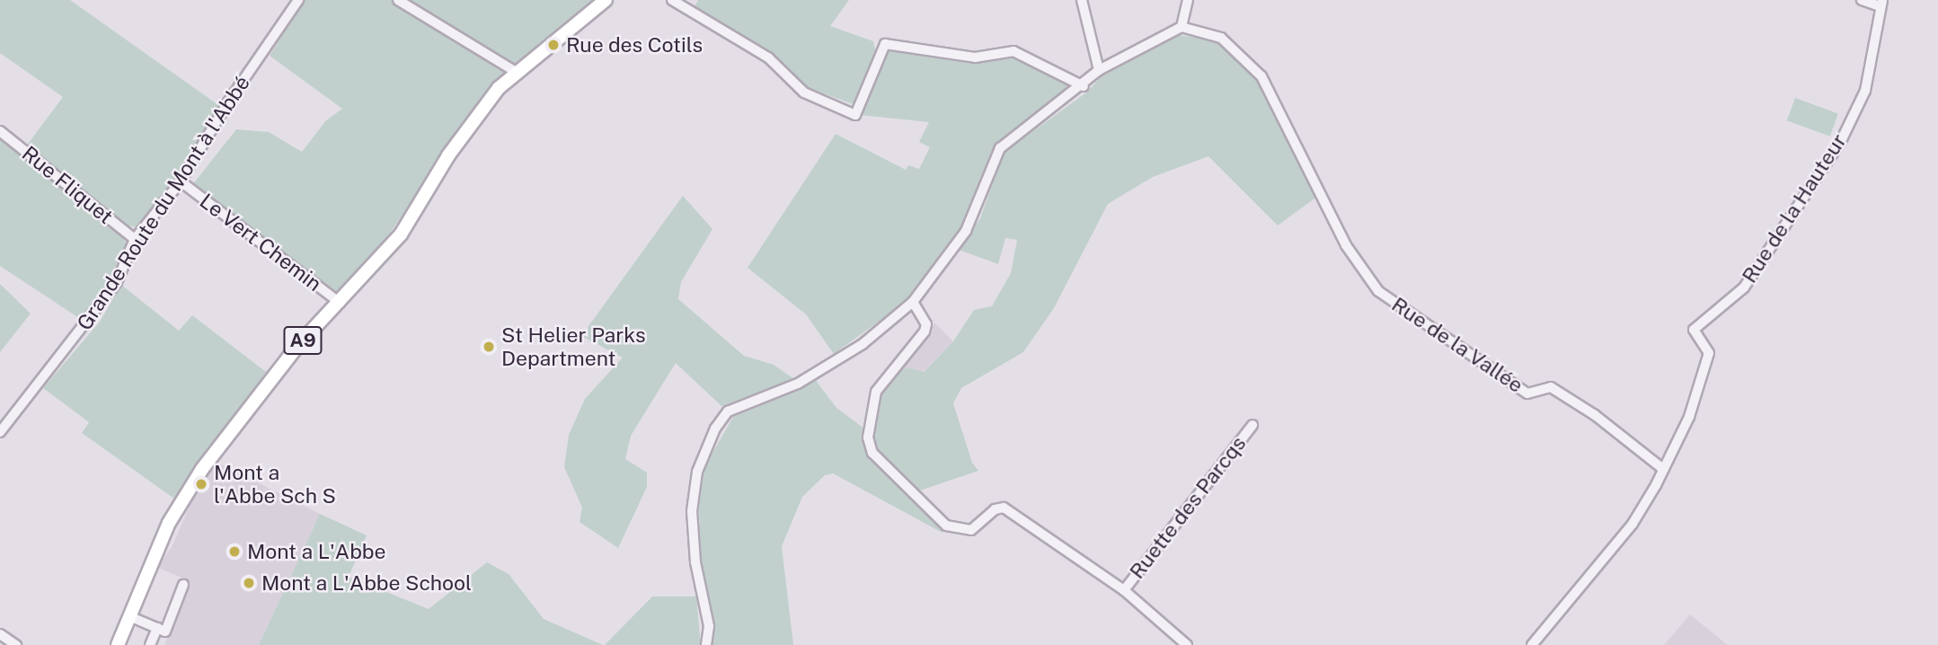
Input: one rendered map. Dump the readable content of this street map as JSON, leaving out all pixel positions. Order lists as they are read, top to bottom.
{
  "streets": {
    "main road": ["A9"],
    "street": [
      "Rue Fliquet",
      "Grande Route du Mont à l'Abbé",
      "Rue de la Hauteur",
      "Le Vert Chemin",
      "Rue de la Vallée",
      "Ruette des Parcqs"
    ]
  },
  "crossings": [
    ["Rue Fliquet", "Grande Route du Mont à l'Abbé"],
    ["Grande Route du Mont à l'Abbé", "Le Vert Chemin"],
    ["Rue de la Hauteur", "Rue de la Vallée"],
    ["Le Vert Chemin", "A9"]
  ],
  "places": [
    "Rue des Cotils",
    "St Helier Parks Department",
    "Mont a l'Abbe Sch S",
    "Mont a L'Abbe",
    "Mont a L'Abbe School"
  ]
}
